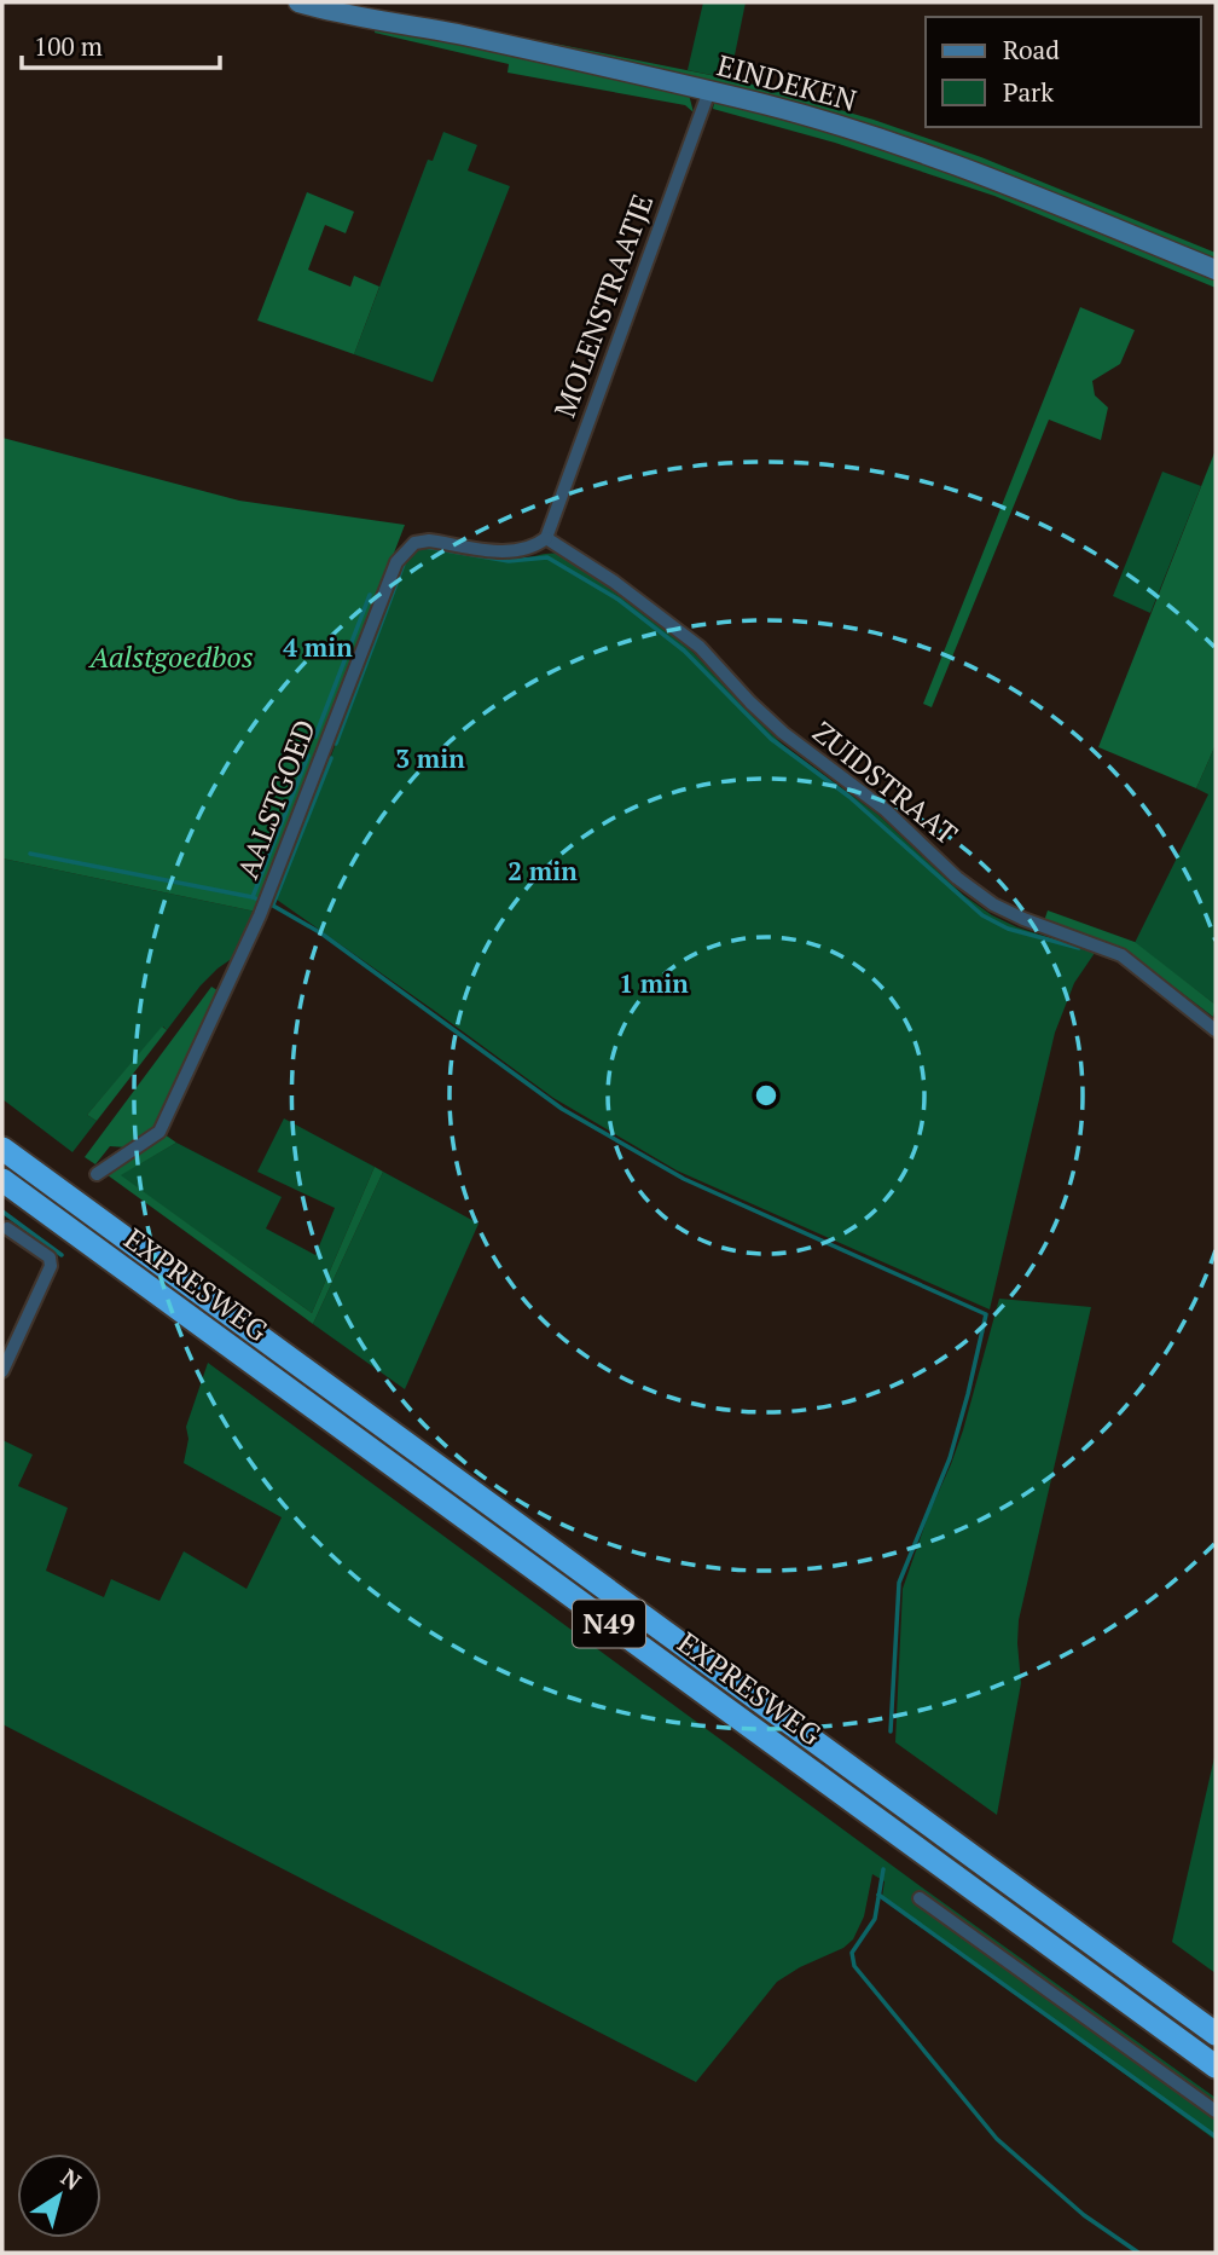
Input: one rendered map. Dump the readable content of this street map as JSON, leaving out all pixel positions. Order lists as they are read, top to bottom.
{
  "streets": {
    "highway": ["EXPRESWEG", "N49"],
    "street": [
      "EINDEKEN",
      "MOLENSTRAATJE",
      "ZUIDSTRAAT",
      "AALSTGOED"
    ]
  },
  "crossings": [
    ["EINDEKEN", "MOLENSTRAATJE"],
    ["MOLENSTRAATJE", "ZUIDSTRAAT"],
    ["MOLENSTRAATJE", "AALSTGOED"],
    ["ZUIDSTRAAT", "AALSTGOED"]
  ],
  "parks": ["Aalstgoedbos"],
  "legend": ["Road", "Park"],
  "scale_bar": "100 m",
  "north": "top right",
  "rings": [
    "4 min",
    "3 min",
    "2 min",
    "1 min"
  ]
}
